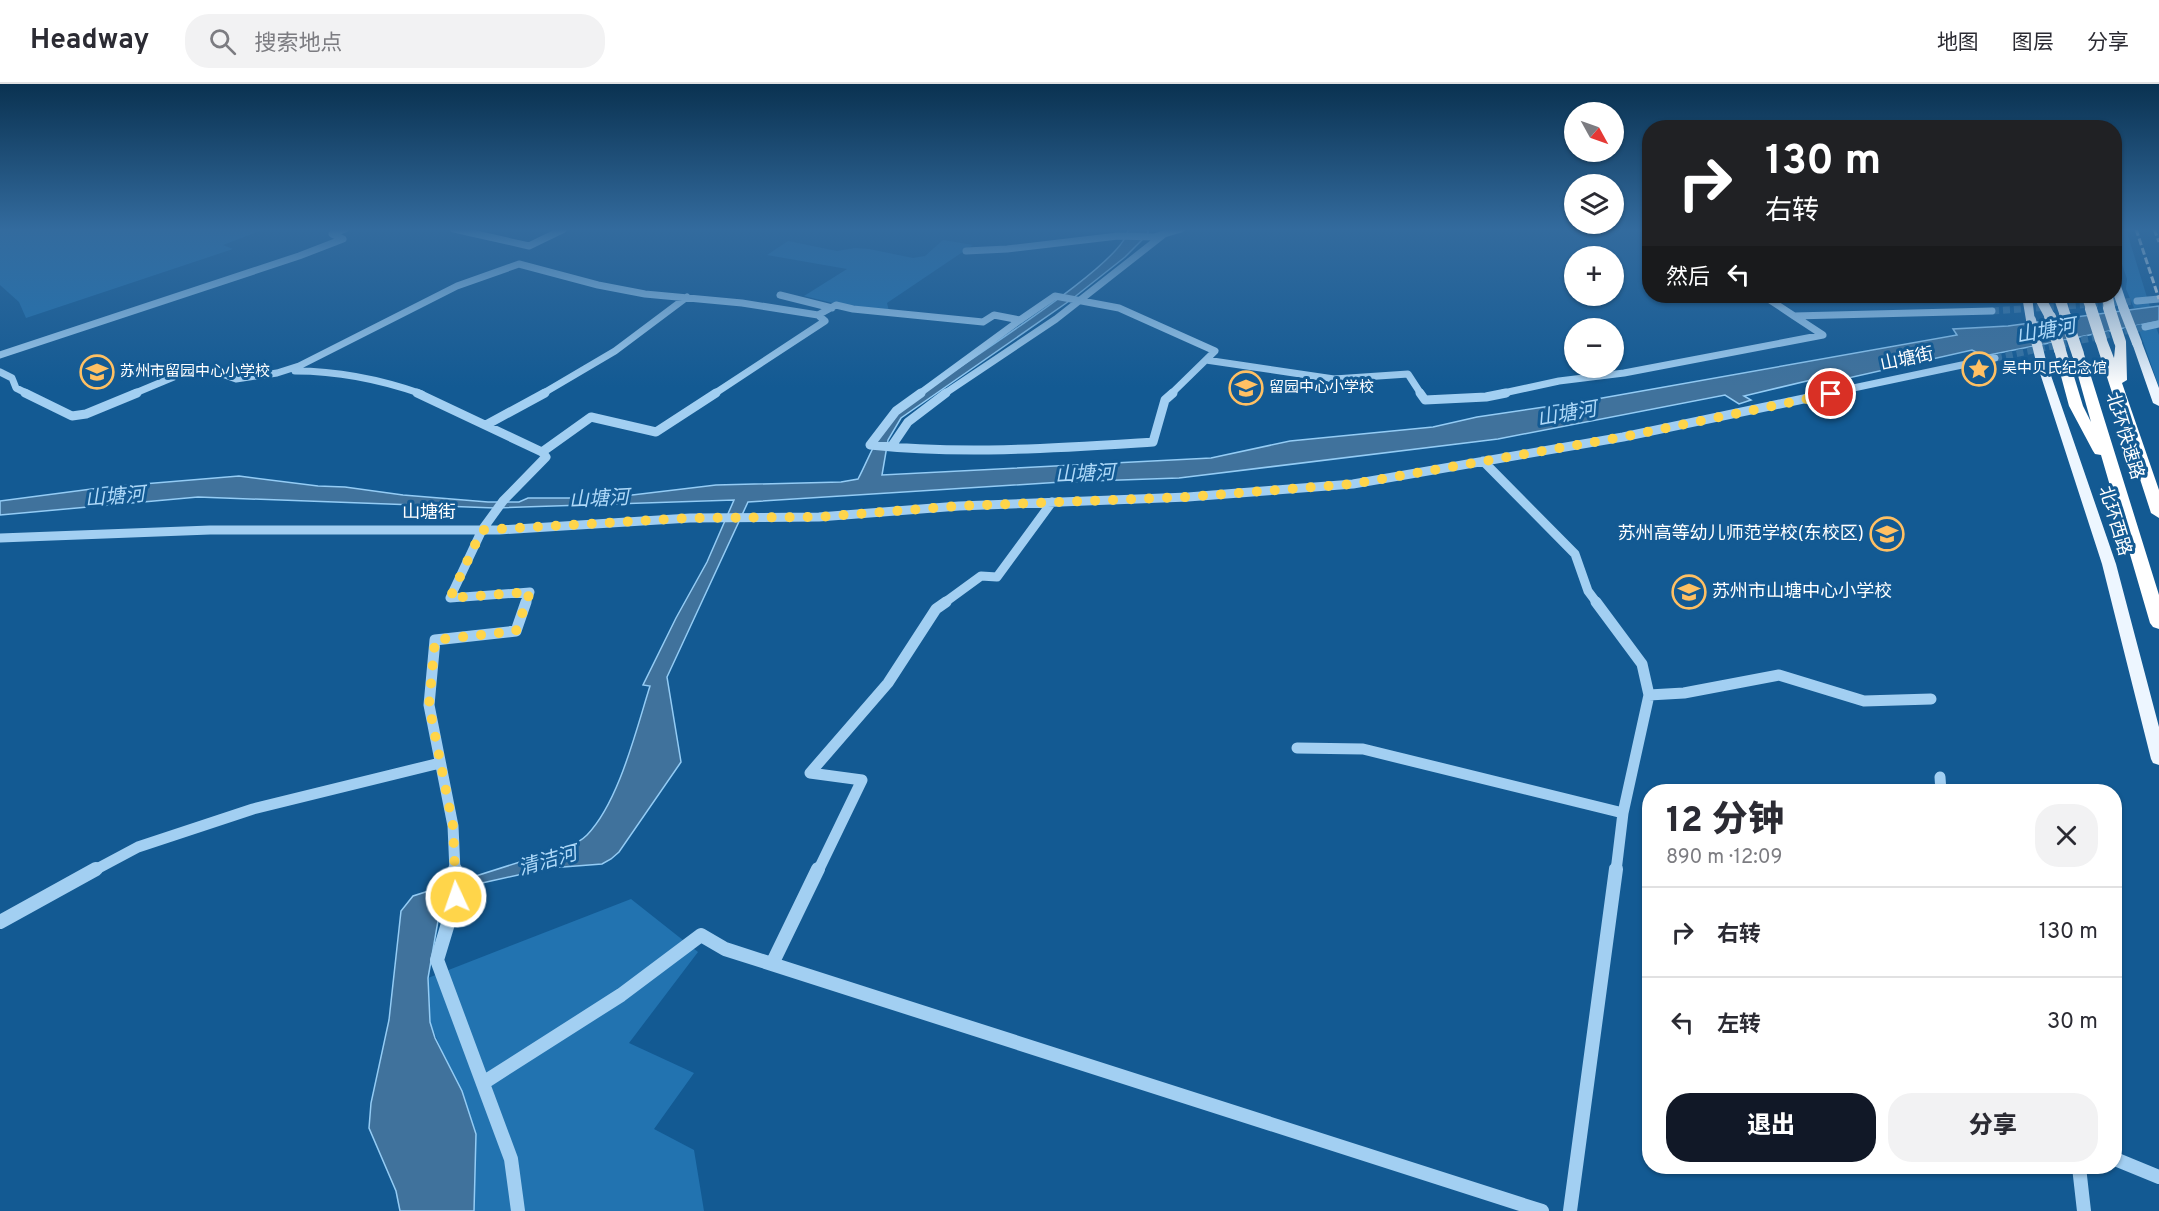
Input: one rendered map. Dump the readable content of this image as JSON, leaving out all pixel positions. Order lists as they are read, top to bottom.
{
  "streets": {
    "highway": ["北环快速路"],
    "main road": ["北环西路"],
    "street": ["山塘街"]
  },
  "water": ["山塘河", "清洁河"],
  "places": {
    "place": ["吴中贝氏纪念馆"],
    "school or university": [
      "苏州市留园中心小学校",
      "留园中心小学校",
      "苏州高等幼儿师范学校(东校区)",
      "苏州市山塘中心小学校"
    ]
  },
  "north": "bottom right",
  "page": {
    "header": "Headway",
    "search": "搜索地点",
    "nav": ["地图", "图层", "分享"],
    "map_buttons": ["+", "−"],
    "turn": ["130 m", "右转"],
    "then": "然后",
    "heading": ["12 分钟", "890 m · 12:09"],
    "list": [
      {
        "name": "右转",
        "value": "130 m"
      },
      {
        "name": "左转",
        "value": "30 m"
      }
    ],
    "buttons": ["退出", "分享"]
  }
}
